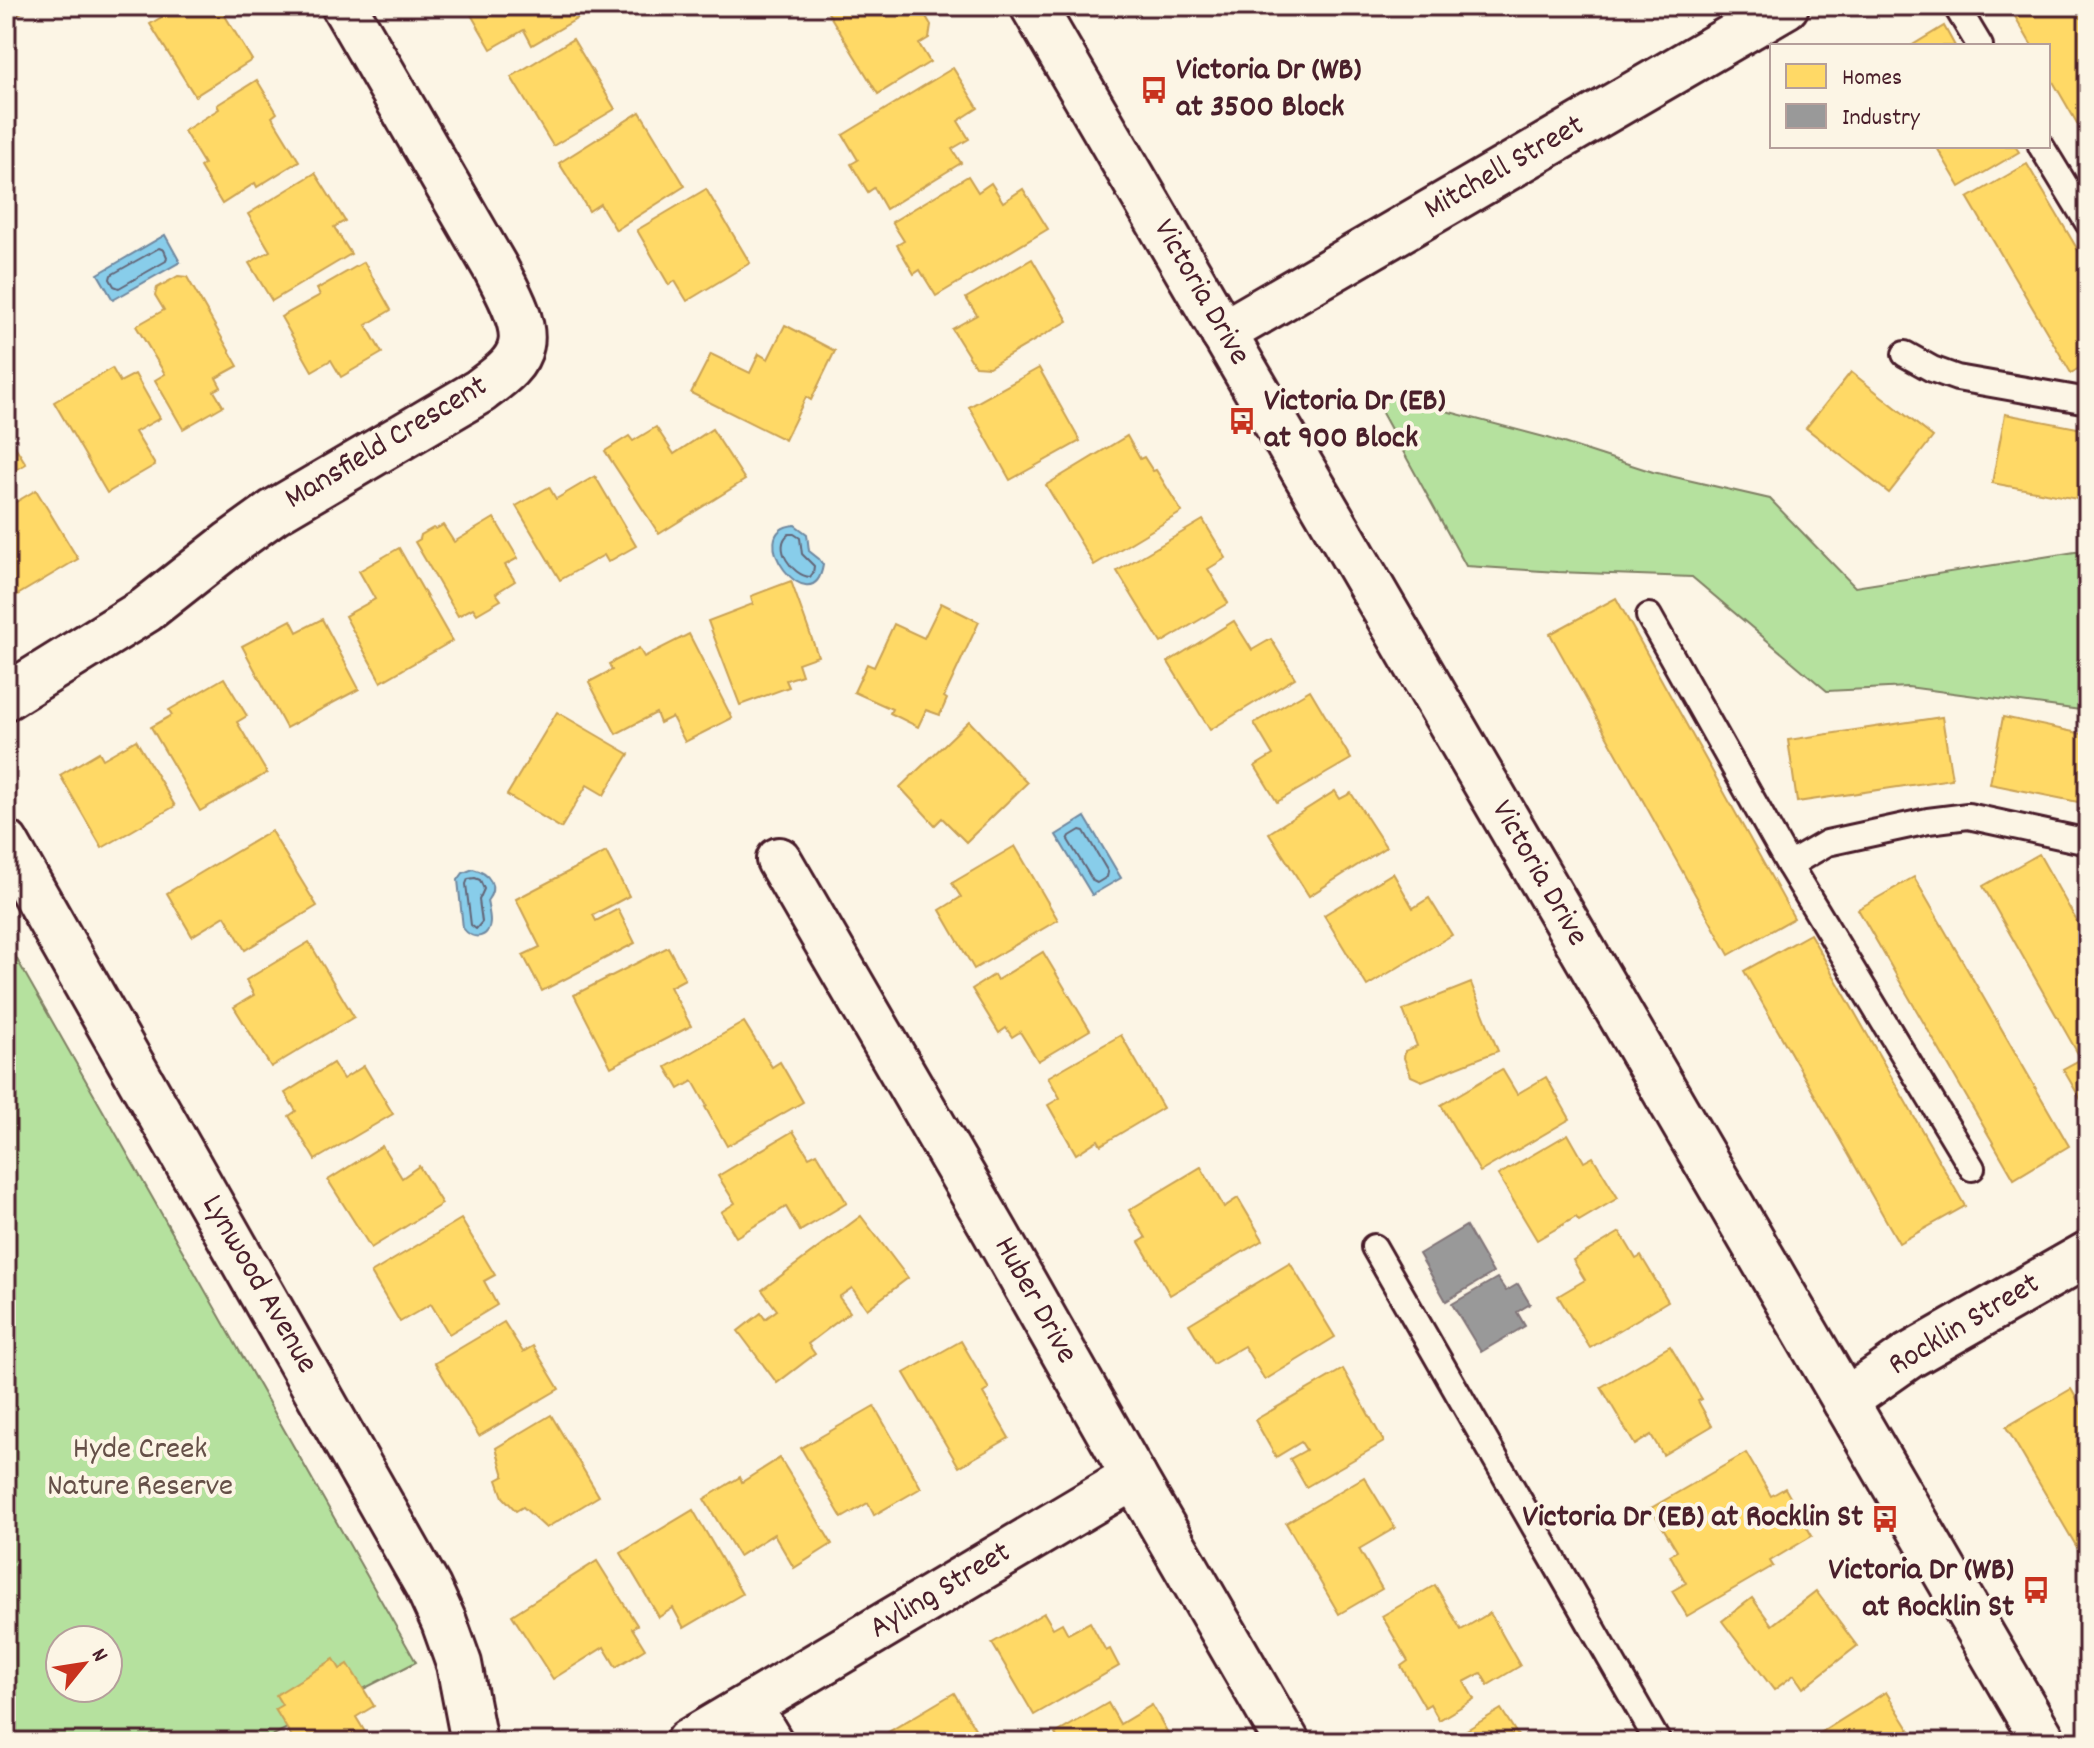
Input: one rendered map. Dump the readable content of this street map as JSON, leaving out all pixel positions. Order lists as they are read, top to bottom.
{
  "streets": {
    "street": [
      "Mitchell Street",
      "Victoria Drive",
      "Mansfield Crescent",
      "Lynwood Avenue",
      "Huber Drive",
      "Rocklin Street",
      "Ayling Street"
    ]
  },
  "crossings": [
    ["Mitchell Street", "Victoria Drive"],
    ["Victoria Drive", "Rocklin Street"],
    ["Huber Drive", "Ayling Street"]
  ],
  "parks": ["Hyde Creek Nature Reserve"],
  "places": {
    "bus stop": [
      "Victoria Dr (WB) at 3500 Block",
      "Victoria Dr (EB) at 900 Block",
      "Victoria Dr (EB) at Rocklin St",
      "Victoria Dr (WB) at Rocklin St"
    ]
  },
  "legend": ["Homes", "Industry"],
  "north": "top right"
}
